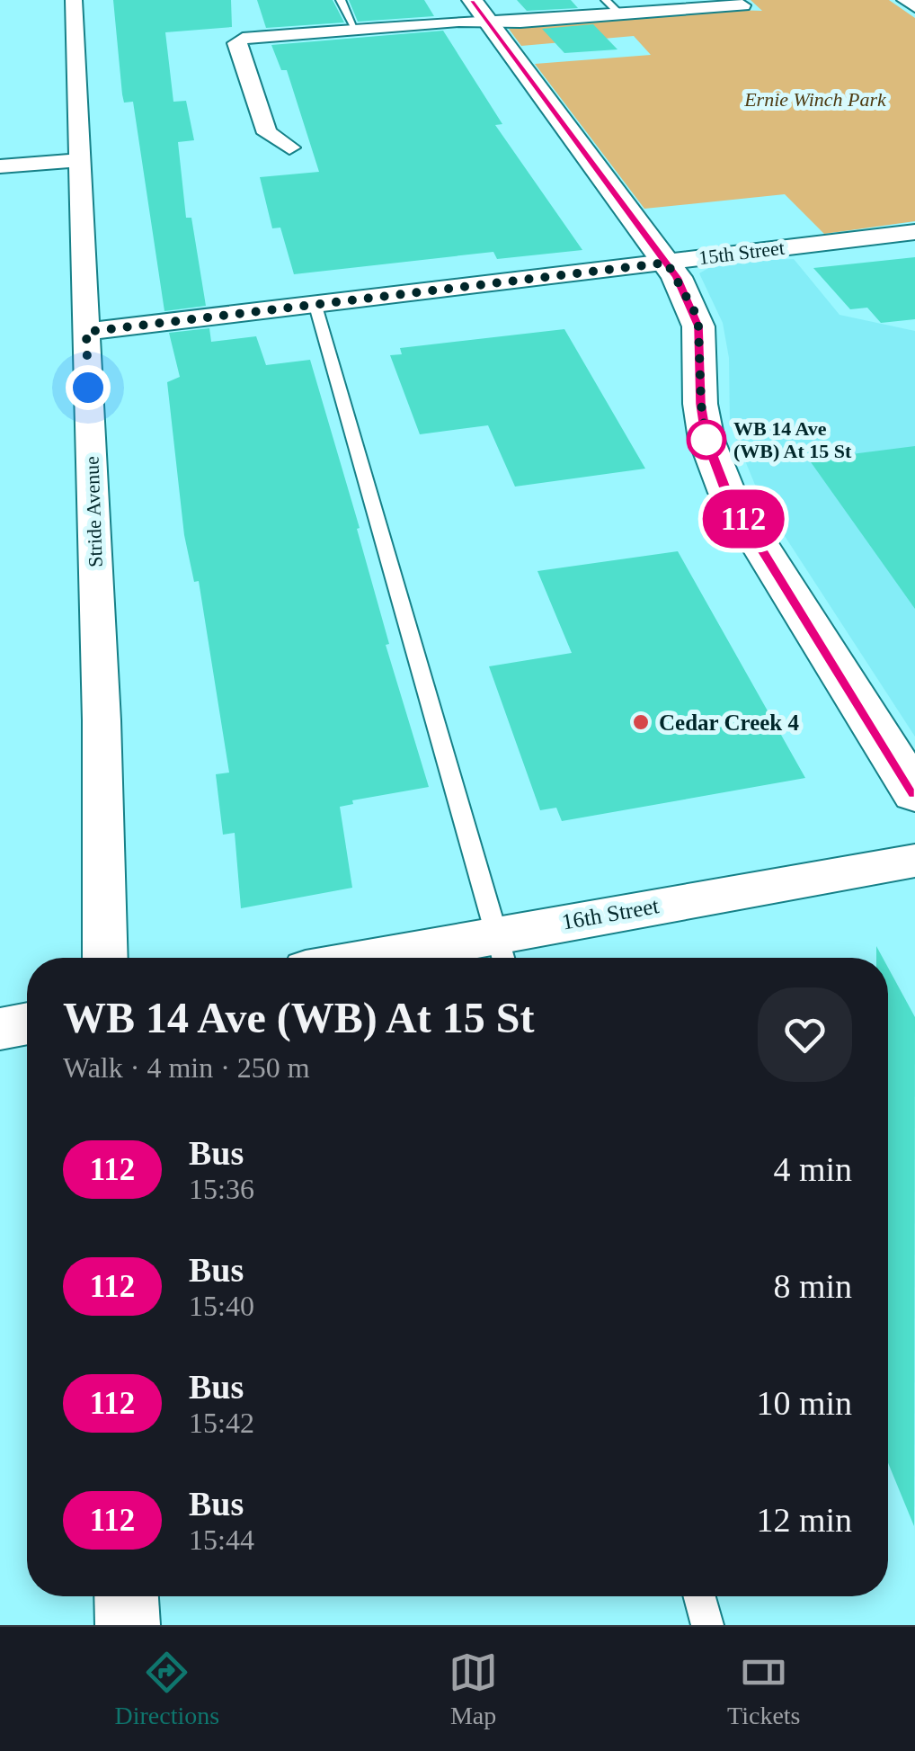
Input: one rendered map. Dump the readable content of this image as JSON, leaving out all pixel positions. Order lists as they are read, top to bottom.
{
  "streets": {
    "street": ["15th Street", "Stride Avenue", "16th Street"]
  },
  "crossings": [
    ["15th Street", "Stride Avenue"]
  ],
  "parks": ["Ernie Winch Park"],
  "places": ["WB 14 Ave (WB) At 15 St", "Cedar Creek 4"],
  "lines": ["bus line 112"],
  "page": {
    "on_map": "112",
    "heading": ["WB 14 Ave (WB) At 15 St", "Walk · 4 min · 250 m"],
    "list": [
      {
        "mark": "112",
        "name": "Bus",
        "note": "15:36",
        "value": "4 min"
      },
      {
        "mark": "112",
        "name": "Bus",
        "note": "15:40",
        "value": "8 min"
      },
      {
        "mark": "112",
        "name": "Bus",
        "note": "15:42",
        "value": "10 min"
      },
      {
        "mark": "112",
        "name": "Bus",
        "note": "15:44",
        "value": "12 min"
      }
    ],
    "tabs": ["Directions", "Map", "Tickets"]
  }
}
